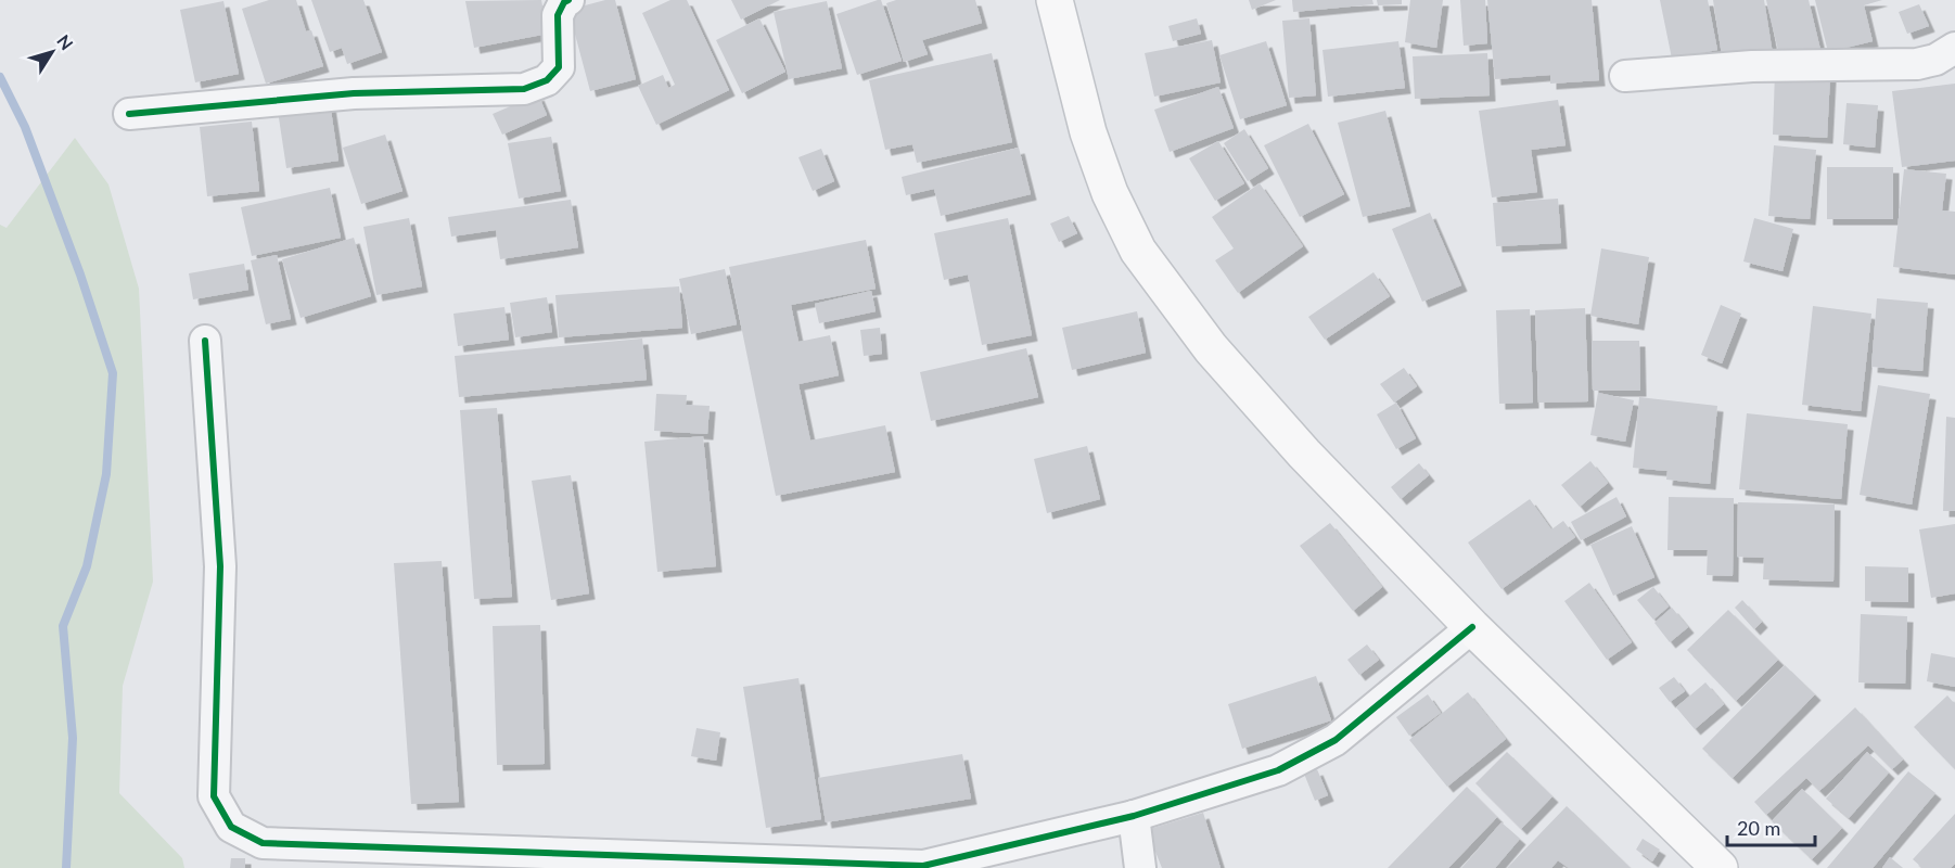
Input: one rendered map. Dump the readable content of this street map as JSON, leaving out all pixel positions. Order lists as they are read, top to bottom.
{
  "scale_bar": "20 m",
  "north": "top right"
}
